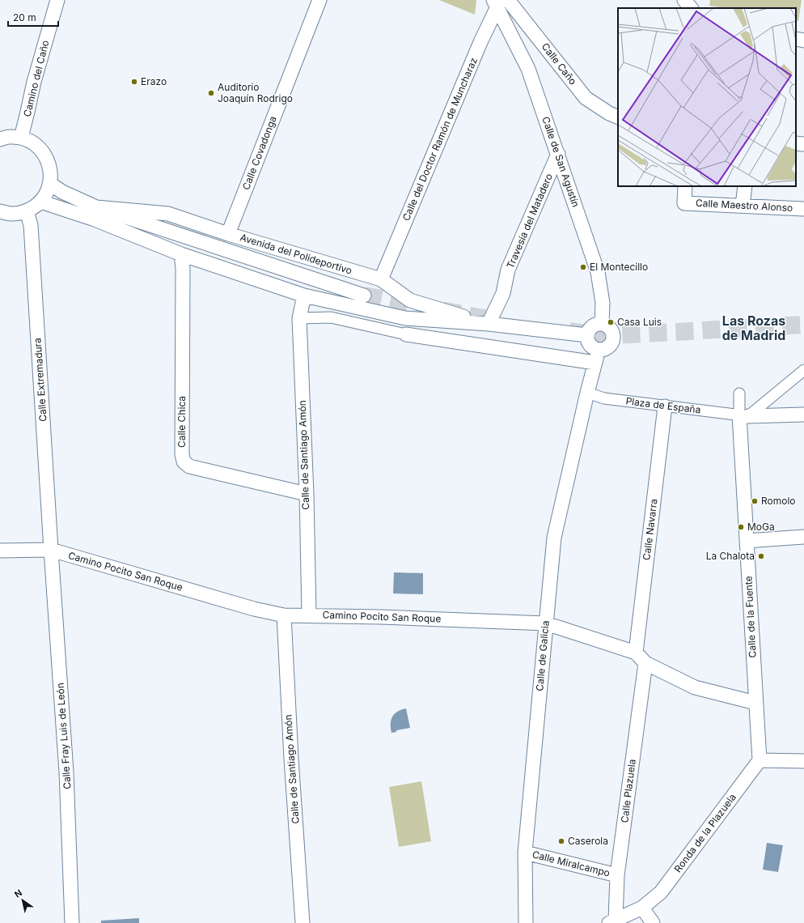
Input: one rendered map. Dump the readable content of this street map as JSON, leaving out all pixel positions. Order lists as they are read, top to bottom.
{
  "streets": {
    "street": [
      "Calle Caño",
      "Camino del Caño",
      "Calle del Doctor Ramón de Muncharaz",
      "Calle Covadonga",
      "Calle de San Agustín",
      "Calle Maestro Alonso",
      "Travesía del Matadero",
      "Avenida del Polideportivo",
      "Calle Extremadura",
      "Plaza de España",
      "Calle Chica",
      "Calle de Santiago Amón",
      "Calle Navarra",
      "Camino Pocito San Roque",
      "Calle de la Fuente",
      "Calle de Galicia",
      "Calle Fray Luis de León",
      "Calle Plazuela",
      "Ronda de la Plazuela",
      "Calle Miralcampo"
    ]
  },
  "crossings": [
    ["Calle Caño", "Calle del Doctor Ramón de Muncharaz"],
    ["Calle Caño", "Calle de San Agustín"],
    ["Calle del Doctor Ramón de Muncharaz", "Calle de San Agustín"],
    ["Calle del Doctor Ramón de Muncharaz", "Avenida del Polideportivo"],
    ["Calle Covadonga", "Avenida del Polideportivo"],
    ["Calle de San Agustín", "Travesía del Matadero"],
    ["Calle de San Agustín", "Avenida del Polideportivo"],
    ["Travesía del Matadero", "Avenida del Polideportivo"],
    ["Avenida del Polideportivo", "Calle Chica"],
    ["Avenida del Polideportivo", "Calle de Santiago Amón"],
    ["Calle Extremadura", "Camino Pocito San Roque"],
    ["Calle Extremadura", "Calle Fray Luis de León"],
    ["Plaza de España", "Calle Navarra"],
    ["Plaza de España", "Calle de la Fuente"],
    ["Plaza de España", "Calle de Galicia"],
    ["Calle Chica", "Calle de Santiago Amón"],
    ["Calle de Santiago Amón", "Camino Pocito San Roque"],
    ["Calle Navarra", "Camino Pocito San Roque"],
    ["Camino Pocito San Roque", "Calle de la Fuente"],
    ["Camino Pocito San Roque", "Calle de Galicia"],
    ["Camino Pocito San Roque", "Calle Fray Luis de León"],
    ["Camino Pocito San Roque", "Calle Plazuela"],
    ["Calle de la Fuente", "Ronda de la Plazuela"],
    ["Calle de Galicia", "Calle Miralcampo"],
    ["Calle Plazuela", "Ronda de la Plazuela"],
    ["Calle Plazuela", "Calle Miralcampo"]
  ],
  "districts": ["Las Rozas de Madrid"],
  "places": [
    "Erazo",
    "Auditorio Joaquín Rodrigo",
    "El Montecillo",
    "Casa Luis",
    "Romolo",
    "MoGa",
    "La Chalota",
    "Caserola"
  ],
  "scale_bar": "20 m",
  "north": "top left"
}
